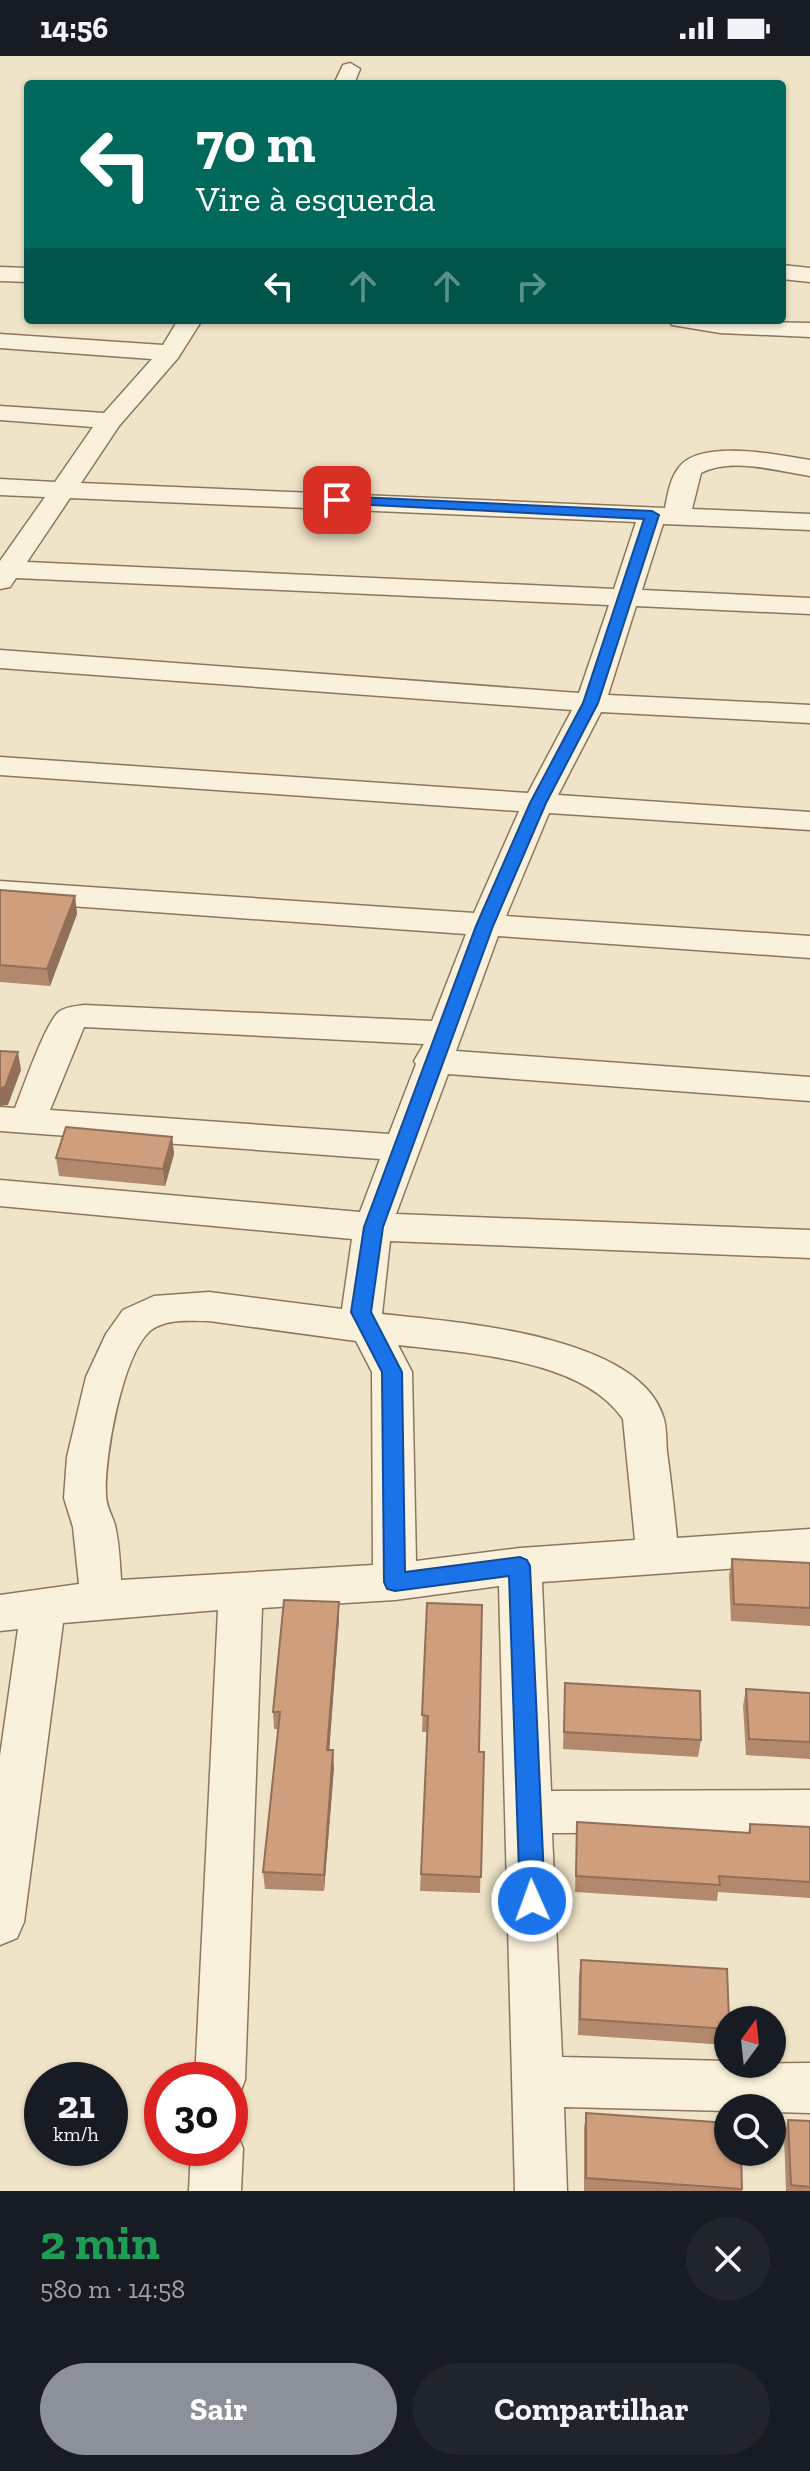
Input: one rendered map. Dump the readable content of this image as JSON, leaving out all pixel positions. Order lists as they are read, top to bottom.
{
  "north": "top",
  "page": {
    "status": "14:56",
    "turn": ["70 m", "Vire à esquerda"],
    "speed": "21 km/h",
    "limit": "30",
    "heading": ["2 min", "580 m · 14:58"],
    "buttons": ["Sair", "Compartilhar"]
  }
}
